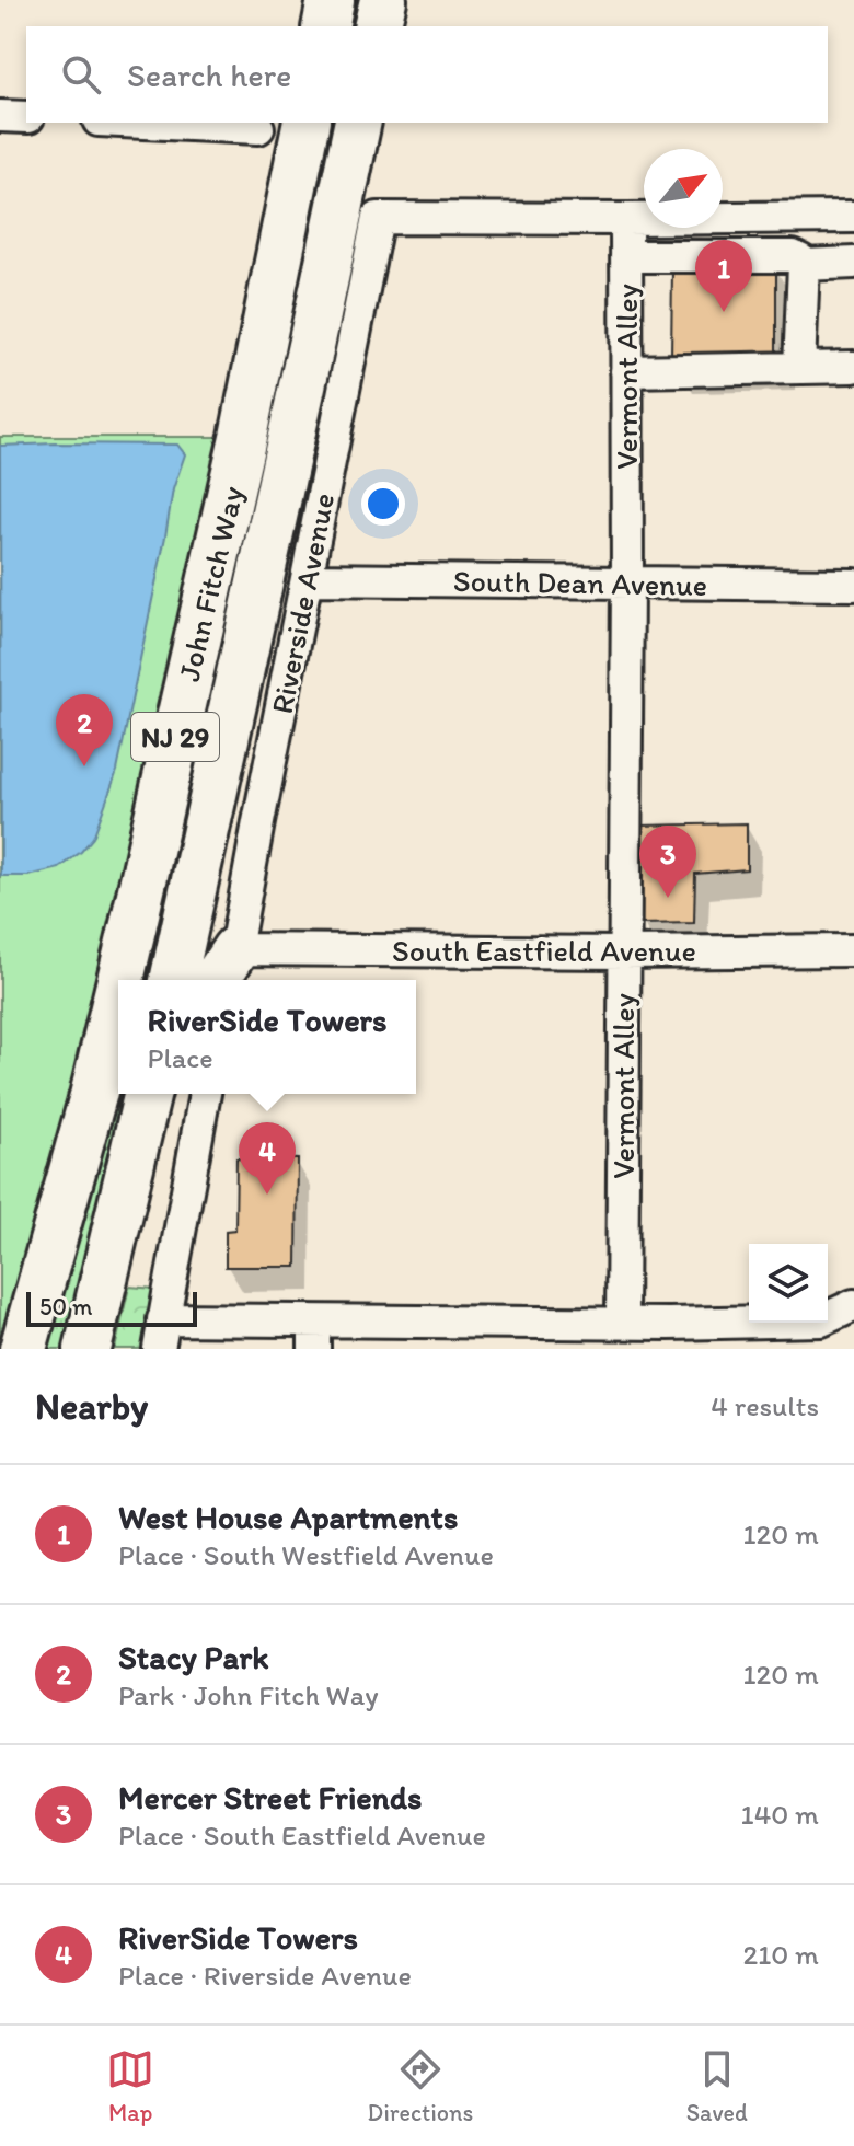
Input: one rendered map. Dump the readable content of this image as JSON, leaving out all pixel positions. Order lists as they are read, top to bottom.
{
  "streets": {
    "highway": ["John Fitch Way", "NJ 29"],
    "street": [
      "Vermont Alley",
      "South Dean Avenue",
      "Riverside Avenue",
      "South Eastfield Avenue"
    ]
  },
  "crossings": [
    ["Vermont Alley", "South Dean Avenue"],
    ["Vermont Alley", "Riverside Avenue"],
    ["Vermont Alley", "South Eastfield Avenue"],
    ["South Dean Avenue", "Riverside Avenue"],
    ["Riverside Avenue", "South Eastfield Avenue"]
  ],
  "scale_bar": "50 m",
  "north": "top right",
  "page": {
    "search": "Search here",
    "pins": [
      "1",
      "2",
      "3",
      "4"
    ],
    "popup": ["RiverSide Towers", "Place"],
    "scale": "50 m",
    "heading": ["Nearby", "4 results"],
    "list": [
      {
        "mark": "1",
        "name": "West House Apartments",
        "note": "Place · South Westfield Avenue",
        "value": "120 m"
      },
      {
        "mark": "2",
        "name": "Stacy Park",
        "note": "Park · John Fitch Way",
        "value": "120 m"
      },
      {
        "mark": "3",
        "name": "Mercer Street Friends",
        "note": "Place · South Eastfield Avenue",
        "value": "140 m"
      },
      {
        "mark": "4",
        "name": "RiverSide Towers",
        "note": "Place · Riverside Avenue",
        "value": "210 m"
      }
    ],
    "nav": ["Map", "Directions", "Saved"]
  }
}
